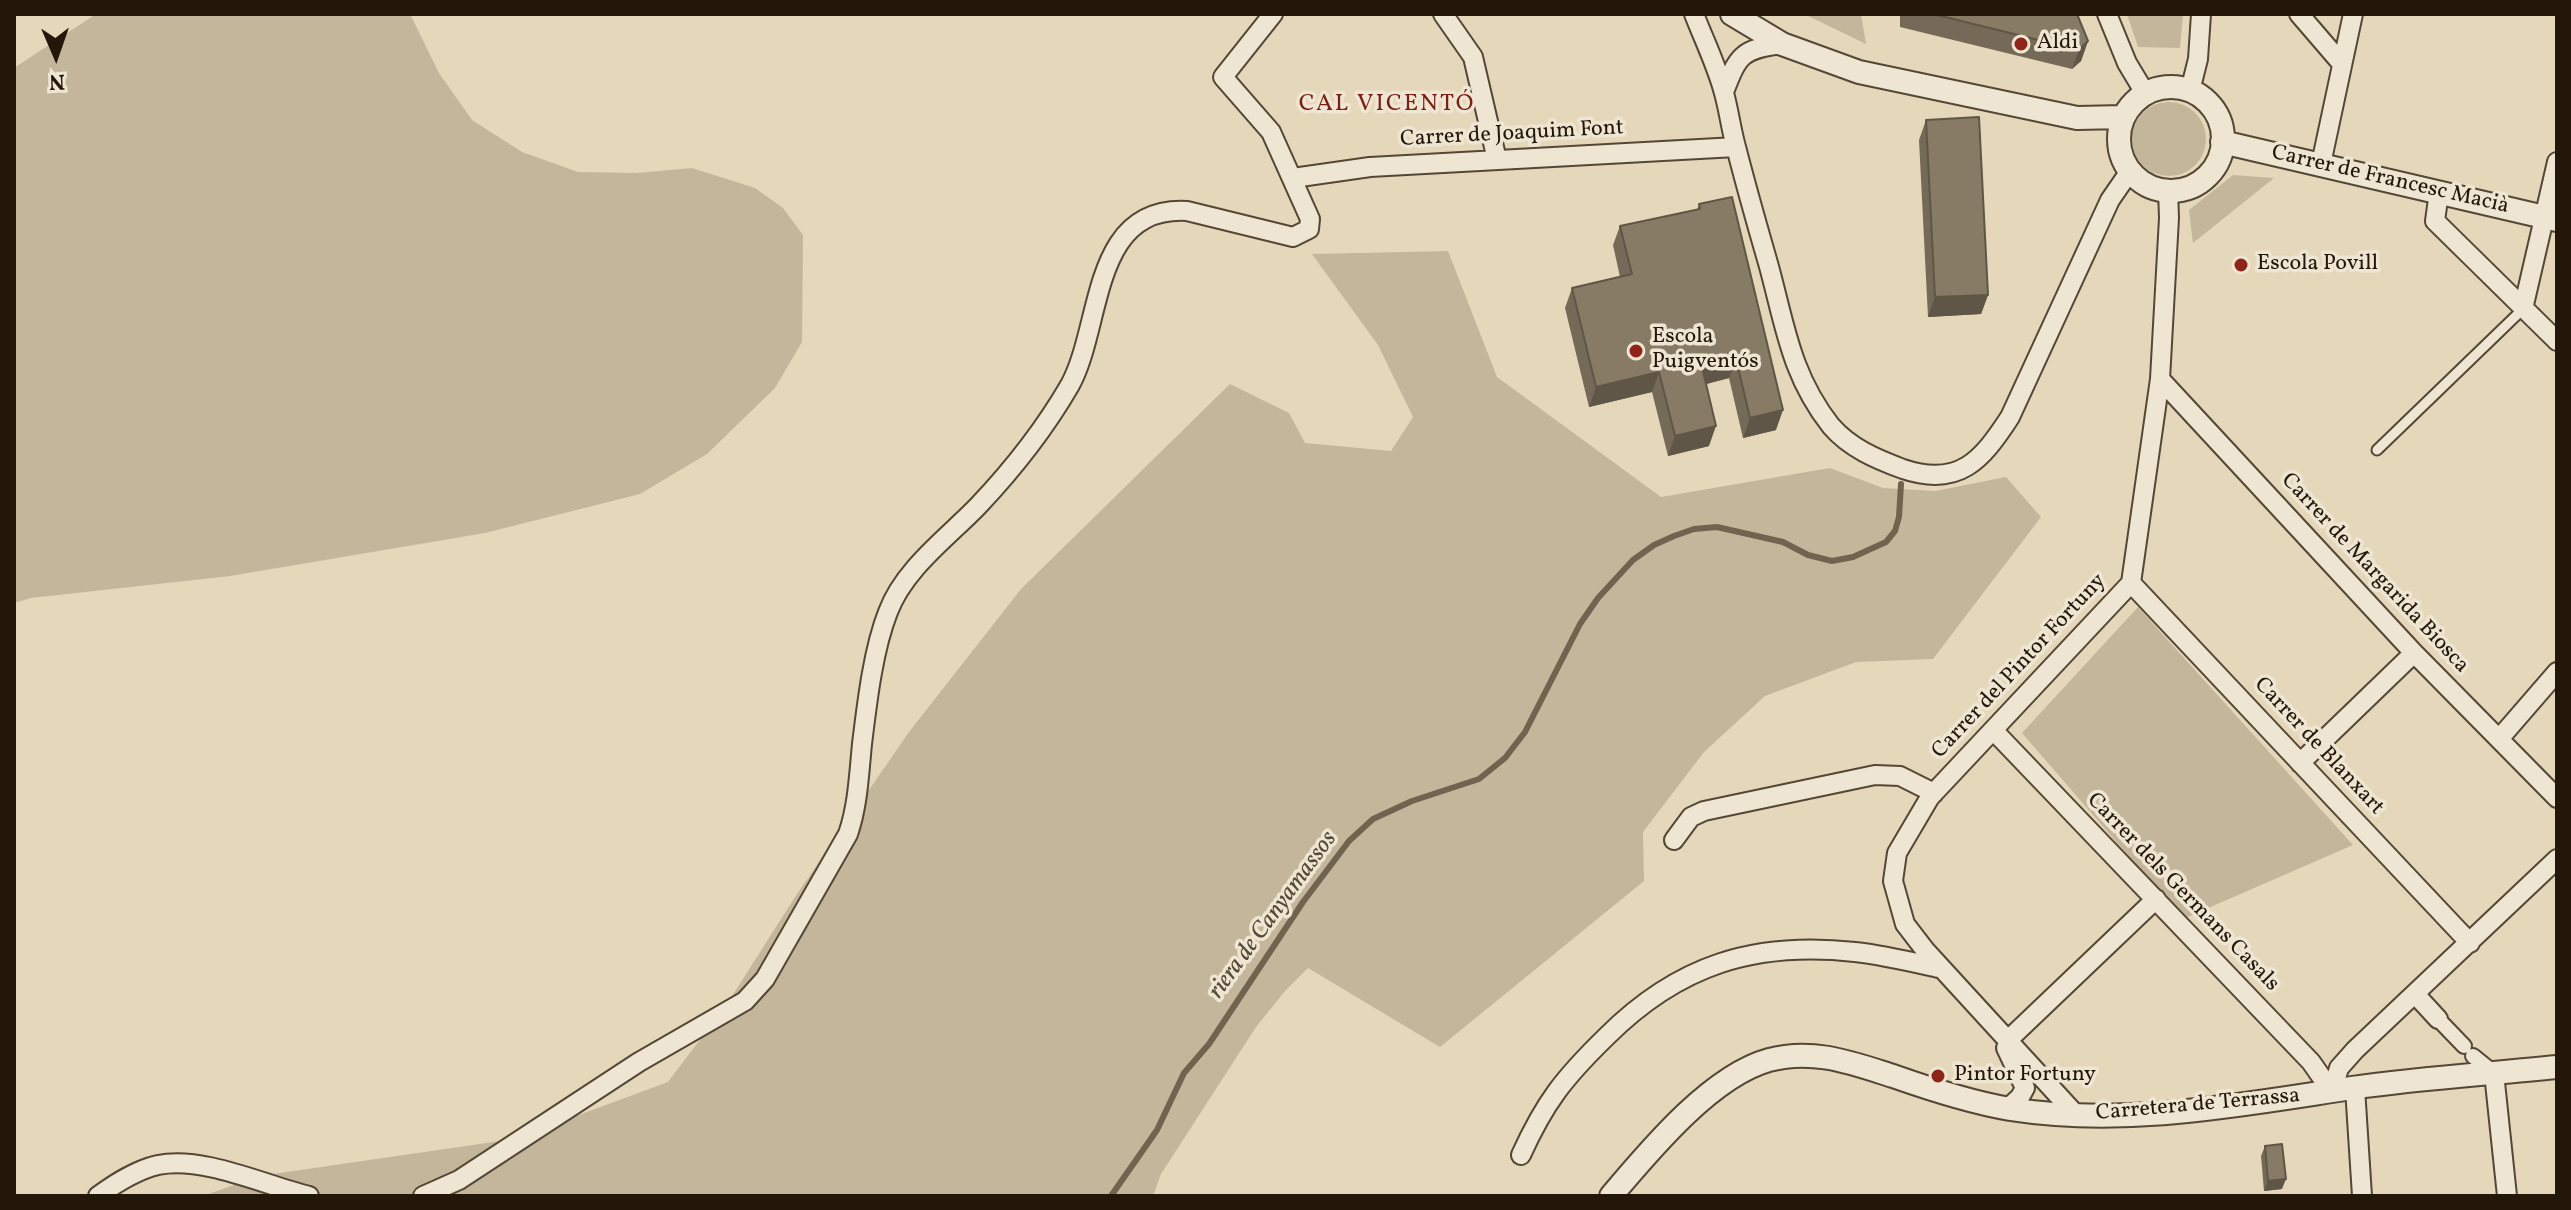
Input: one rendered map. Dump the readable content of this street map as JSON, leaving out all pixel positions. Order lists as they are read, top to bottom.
{
  "streets": {
    "street": [
      "Carrer de Joaquim Font",
      "Carrer de Francesc Macià",
      "Carrer de Margarida Biosca",
      "Carrer del Pintor Fortuny",
      "Carrer de Blanxart",
      "Carrer dels Germans Casals",
      "Carretera de Terrassa"
    ]
  },
  "crossings": [
    ["Carrer de Francesc Macià", "Carrer del Pintor Fortuny"],
    ["Carrer de Margarida Biosca", "Carrer del Pintor Fortuny"],
    ["Carrer del Pintor Fortuny", "Carrer de Blanxart"],
    ["Carrer del Pintor Fortuny", "Carrer dels Germans Casals"],
    ["Carrer del Pintor Fortuny", "Carretera de Terrassa"],
    ["Carrer dels Germans Casals", "Carretera de Terrassa"]
  ],
  "districts": ["CAL VICENTÓ"],
  "water": ["riera de Canyamassos"],
  "places": [
    "Aldi",
    "Escola Povill",
    "Escola Puigventós",
    "Pintor Fortuny"
  ],
  "north": "bottom"
}
